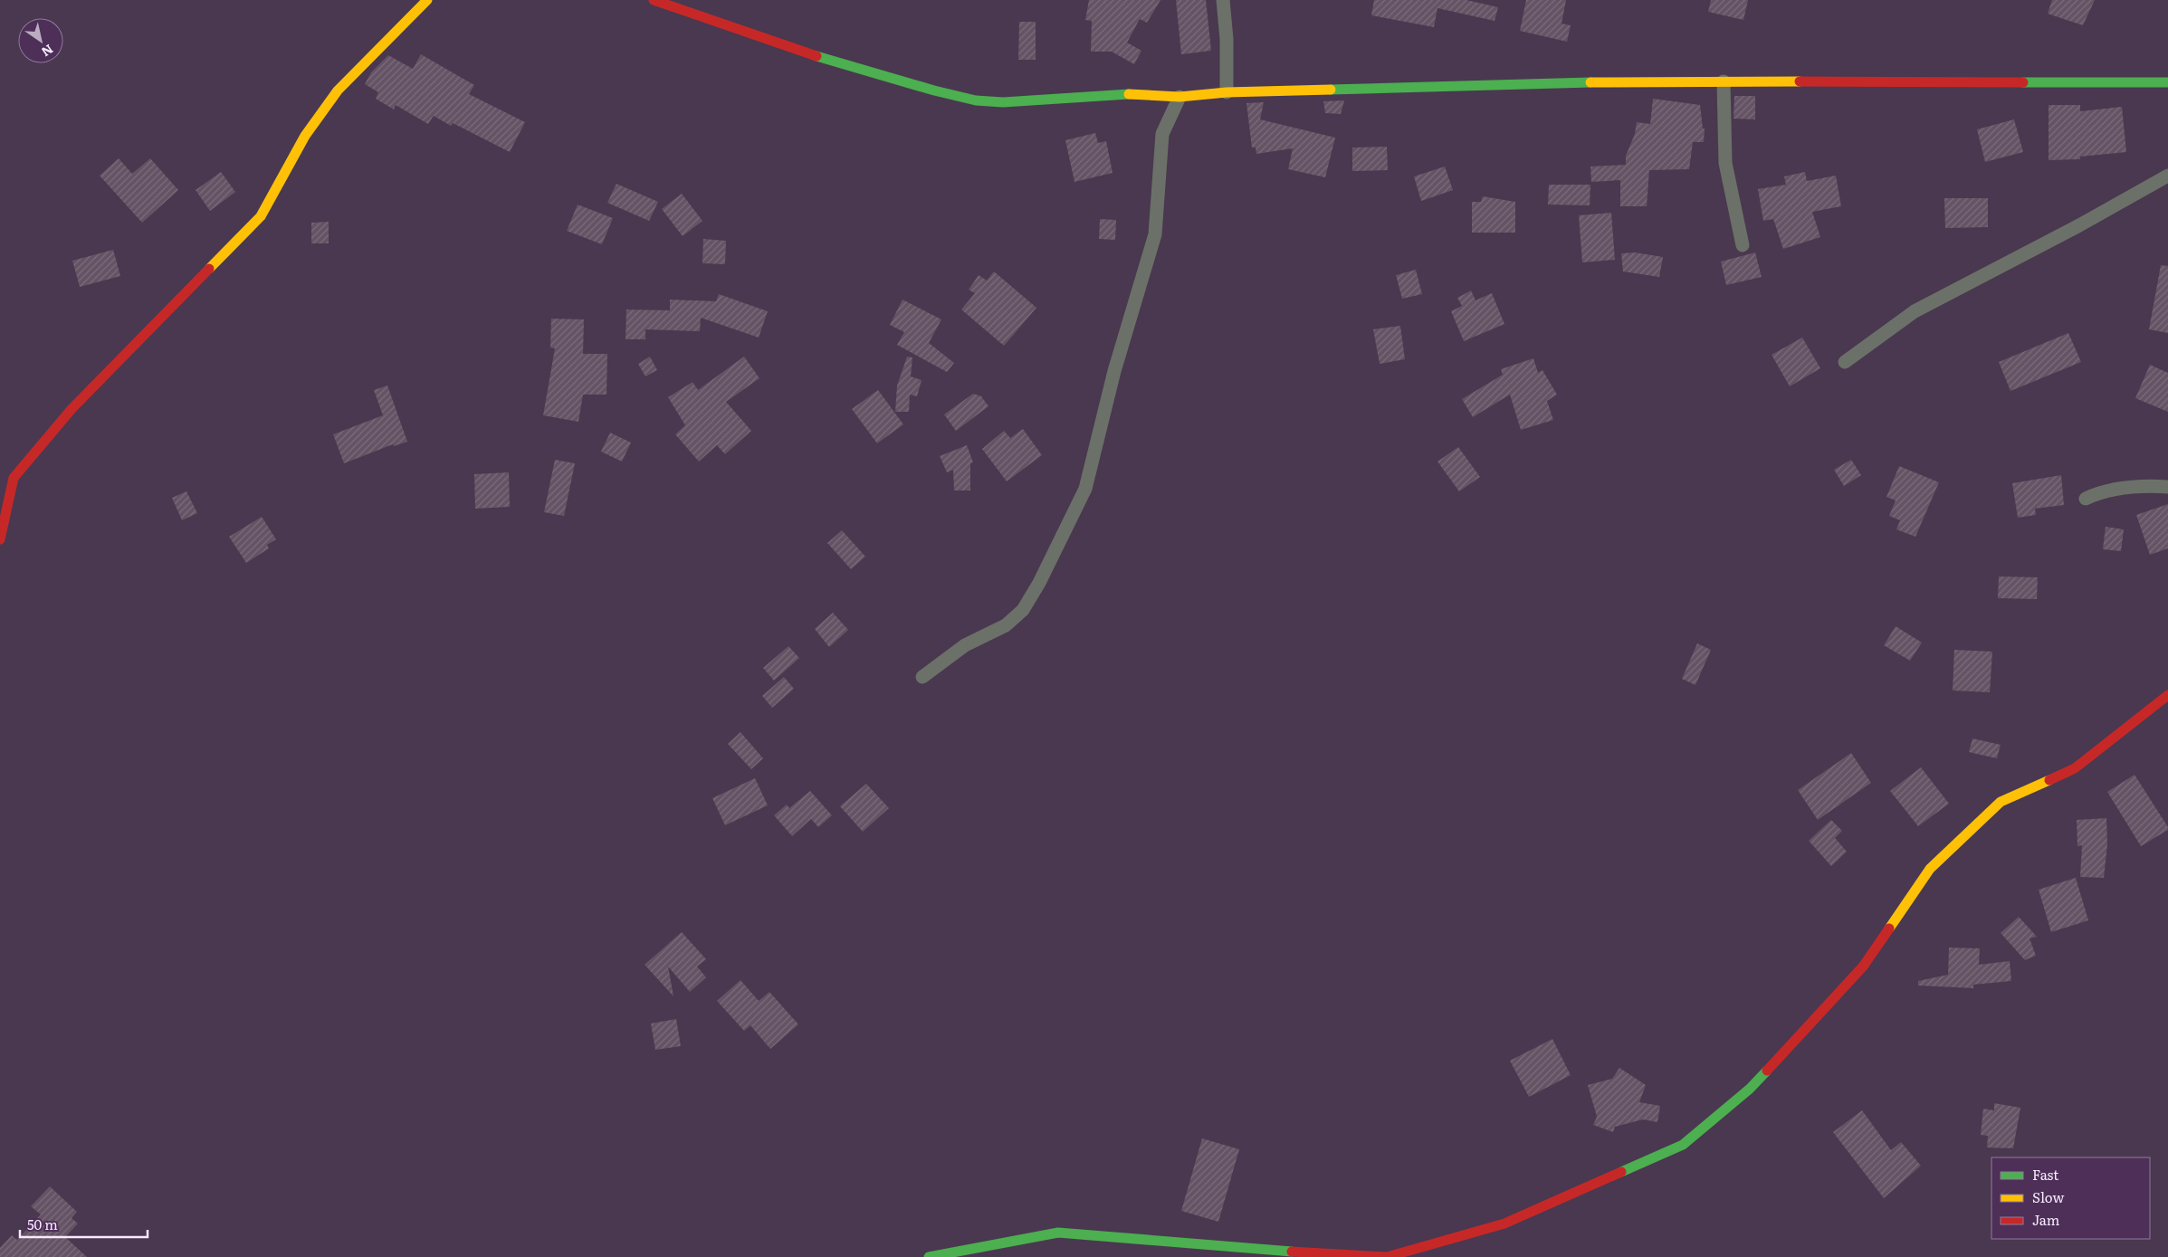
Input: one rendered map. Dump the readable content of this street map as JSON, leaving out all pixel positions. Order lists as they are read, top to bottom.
{
  "legend": ["Fast", "Slow", "Jam"],
  "scale_bar": "50 m",
  "north": "bottom right"
}
